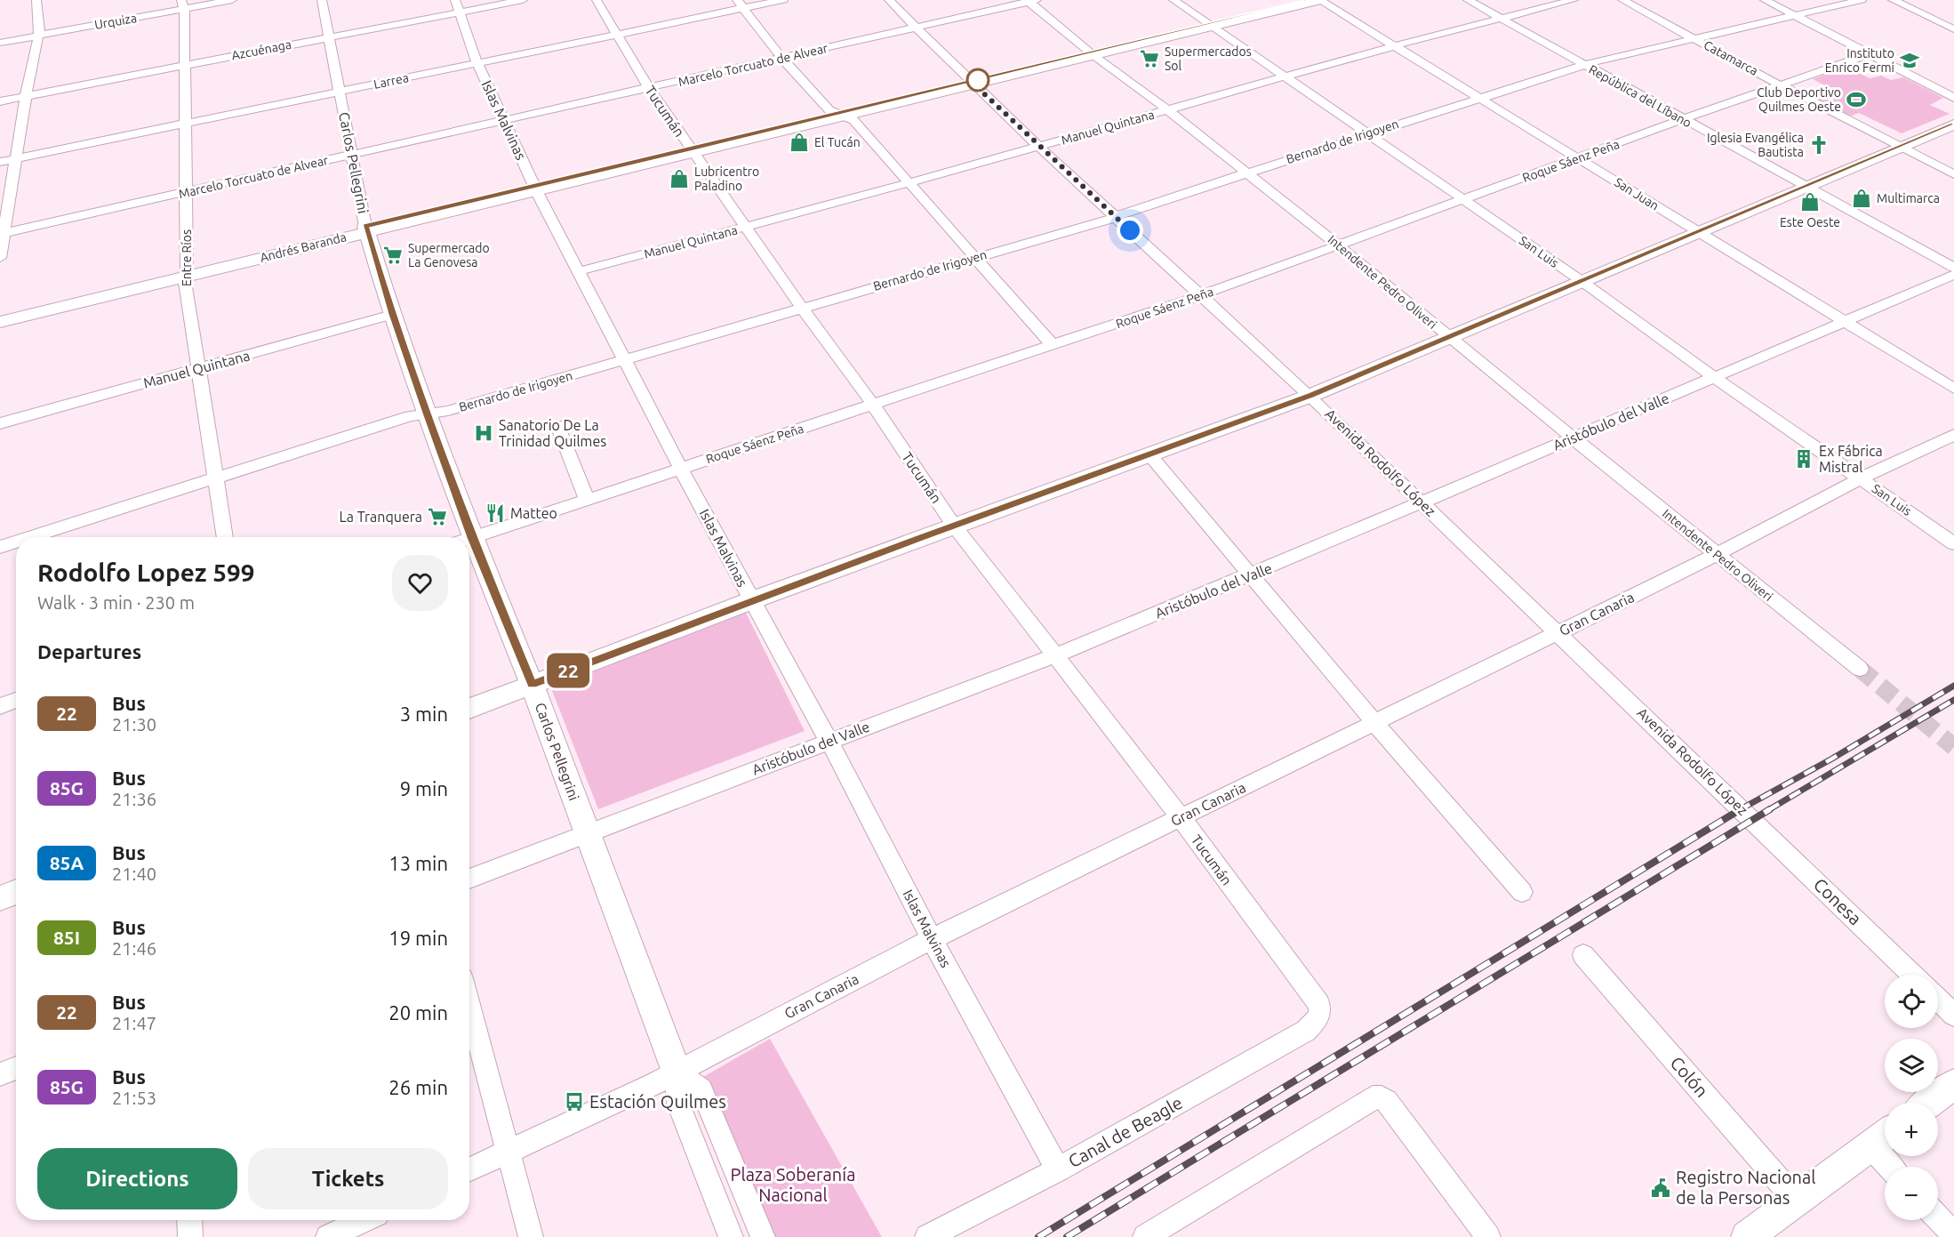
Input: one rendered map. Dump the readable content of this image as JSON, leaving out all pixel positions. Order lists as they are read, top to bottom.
{
  "streets": {
    "main road": ["Carlos Pellegrini", "Andrés Baranda"],
    "street": [
      "Urquiza",
      "Azcuénaga",
      "Catamarca",
      "Marcelo Torcuato de Alvear",
      "Larrea",
      "República del Líbano",
      "Tucumán",
      "Islas Malvinas",
      "Manuel Quintana",
      "Bernardo de Irigoyen",
      "Roque Sáenz Peña",
      "San Juan",
      "San Luis",
      "Entre Ríos",
      "Intendente Pedro Oliveri",
      "Aristóbulo del Valle",
      "Avenida Rodolfo López",
      "Gran Canaria",
      "Conesa",
      "Colón",
      "Canal de Beagle"
    ]
  },
  "crossings": [
    ["Urquiza", "Entre Ríos"],
    ["Azcuénaga", "Islas Malvinas"],
    ["Azcuénaga", "Carlos Pellegrini"],
    ["Azcuénaga", "Entre Ríos"],
    ["Catamarca", "Bernardo de Irigoyen"],
    ["Catamarca", "Roque Sáenz Peña"],
    ["Marcelo Torcuato de Alvear", "Tucumán"],
    ["Marcelo Torcuato de Alvear", "Islas Malvinas"],
    ["Marcelo Torcuato de Alvear", "Carlos Pellegrini"],
    ["Marcelo Torcuato de Alvear", "Entre Ríos"],
    ["Marcelo Torcuato de Alvear", "Intendente Pedro Oliveri"],
    ["Marcelo Torcuato de Alvear", "Avenida Rodolfo López"],
    ["Larrea", "Tucumán"],
    ["Larrea", "Islas Malvinas"],
    ["Larrea", "Carlos Pellegrini"],
    ["Larrea", "Entre Ríos"],
    ["República del Líbano", "Manuel Quintana"],
    ["República del Líbano", "Bernardo de Irigoyen"],
    ["República del Líbano", "Roque Sáenz Peña"],
    ["Tucumán", "Manuel Quintana"],
    ["Tucumán", "Bernardo de Irigoyen"],
    ["Tucumán", "Roque Sáenz Peña"],
    ["Tucumán", "Andrés Baranda"],
    ["Tucumán", "Aristóbulo del Valle"],
    ["Tucumán", "Gran Canaria"],
    ["Tucumán", "Canal de Beagle"],
    ["Islas Malvinas", "Manuel Quintana"],
    ["Islas Malvinas", "Bernardo de Irigoyen"],
    ["Islas Malvinas", "Roque Sáenz Peña"],
    ["Islas Malvinas", "Andrés Baranda"],
    ["Islas Malvinas", "Aristóbulo del Valle"],
    ["Islas Malvinas", "Gran Canaria"],
    ["Islas Malvinas", "Canal de Beagle"],
    ["Manuel Quintana", "Carlos Pellegrini"],
    ["Manuel Quintana", "San Juan"],
    ["Manuel Quintana", "San Luis"],
    ["Manuel Quintana", "Entre Ríos"],
    ["Manuel Quintana", "Intendente Pedro Oliveri"],
    ["Manuel Quintana", "Avenida Rodolfo López"],
    ["Bernardo de Irigoyen", "Carlos Pellegrini"],
    ["Bernardo de Irigoyen", "San Juan"],
    ["Bernardo de Irigoyen", "San Luis"],
    ["Bernardo de Irigoyen", "Entre Ríos"],
    ["Bernardo de Irigoyen", "Intendente Pedro Oliveri"],
    ["Bernardo de Irigoyen", "Avenida Rodolfo López"],
    ["Roque Sáenz Peña", "San Juan"],
    ["Roque Sáenz Peña", "San Luis"],
    ["Roque Sáenz Peña", "Intendente Pedro Oliveri"],
    ["Roque Sáenz Peña", "Avenida Rodolfo López"],
    ["Carlos Pellegrini", "Andrés Baranda"],
    ["Carlos Pellegrini", "Aristóbulo del Valle"],
    ["Carlos Pellegrini", "Gran Canaria"],
    ["San Juan", "Andrés Baranda"],
    ["San Juan", "Aristóbulo del Valle"],
    ["Andrés Baranda", "San Luis"],
    ["Andrés Baranda", "Entre Ríos"],
    ["Andrés Baranda", "Intendente Pedro Oliveri"],
    ["Andrés Baranda", "Avenida Rodolfo López"],
    ["San Luis", "Aristóbulo del Valle"],
    ["San Luis", "Gran Canaria"],
    ["Intendente Pedro Oliveri", "Aristóbulo del Valle"],
    ["Intendente Pedro Oliveri", "Gran Canaria"],
    ["Aristóbulo del Valle", "Avenida Rodolfo López"],
    ["Avenida Rodolfo López", "Gran Canaria"],
    ["Avenida Rodolfo López", "Conesa"]
  ],
  "parks": ["Plaza Soberanía Nacional"],
  "places": {
    "supermarket": ["Supermercados Sol", "Supermercado La Genovesa", "La Tranquera"],
    "school or university": ["Instituto Enrico Fermi"],
    "sports": ["Club Deportivo Quilmes Oeste"],
    "shop": [
      "El Tucán",
      "Lubricentro Paladino",
      "Multimarca",
      "Este Oeste"
    ],
    "church": ["Iglesia Evangélica Bautista"],
    "hospital": ["Sanatorio De La Trinidad Quilmes"],
    "building": ["Ex Fábrica Mistral"],
    "restaurant": ["Matteo"],
    "bus stop": ["Estación Quilmes"],
    "public building": ["Registro Nacional de la Personas"]
  },
  "lines": ["bus line 22"],
  "page": {
    "on_map": "22",
    "heading": [
      ["Rodolfo Lopez 599", "Walk · 3 min · 230 m"],
      "Departures"
    ],
    "list": [
      {
        "mark": "22",
        "name": "Bus",
        "note": "21:30",
        "value": "3 min"
      },
      {
        "mark": "85G",
        "name": "Bus",
        "note": "21:36",
        "value": "9 min"
      },
      {
        "mark": "85A",
        "name": "Bus",
        "note": "21:40",
        "value": "13 min"
      },
      {
        "mark": "85I",
        "name": "Bus",
        "note": "21:46",
        "value": "19 min"
      },
      {
        "mark": "22",
        "name": "Bus",
        "note": "21:47",
        "value": "20 min"
      },
      {
        "mark": "85G",
        "name": "Bus",
        "note": "21:53",
        "value": "26 min"
      }
    ],
    "map_buttons": ["+", "−"],
    "buttons": ["Directions", "Tickets"]
  }
}
